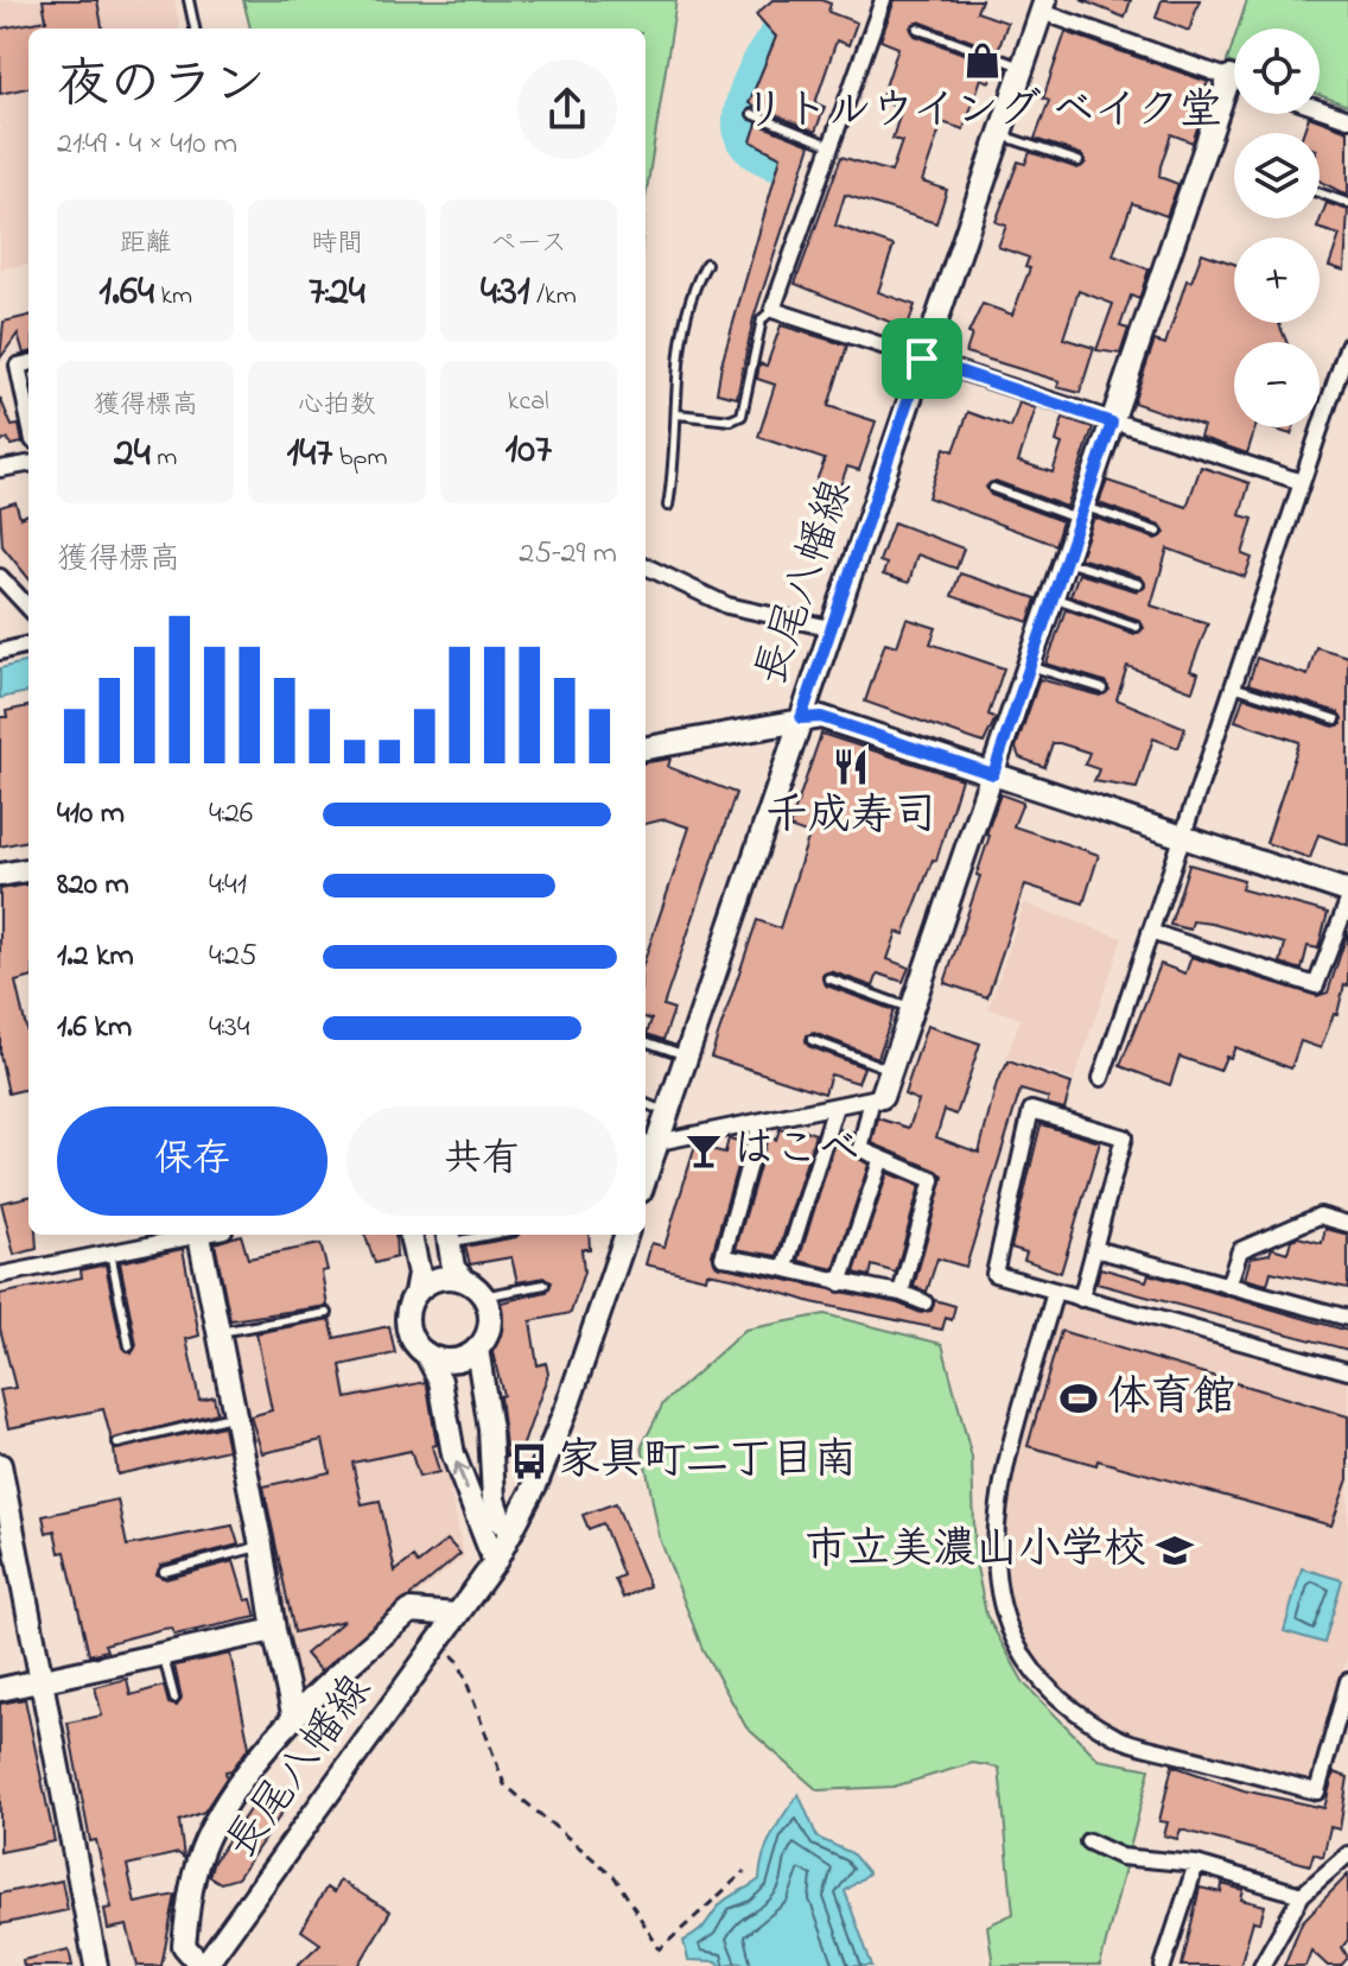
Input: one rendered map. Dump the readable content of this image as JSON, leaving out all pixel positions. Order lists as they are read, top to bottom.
{
  "streets": {
    "street": ["長尾八幡線"]
  },
  "places": {
    "shop": ["リトルウイング ベイク堂"],
    "restaurant": ["千成寿司"],
    "bar": ["はこべ"],
    "sports": ["体育館"],
    "bus stop": ["家具町二丁目南"],
    "school or university": ["市立美濃山小学校"]
  },
  "page": {
    "map_buttons": ["+", "−"],
    "heading": ["夜のラン", "21:49 · 4 × 410 m"],
    "stats": [
      ["距離", "1.64 km"],
      ["時間", "7:24"],
      ["ペース", "4:31 /km"],
      ["獲得標高", "24 m"],
      ["心拍数", "147 bpm"],
      ["kcal", "107"]
    ],
    "chart": ["獲得標高", "25–29 m"],
    "list": [
      {
        "name": "410 m",
        "note": "4:26"
      },
      {
        "name": "820 m",
        "note": "4:41"
      },
      {
        "name": "1.2 km",
        "note": "4:25"
      },
      {
        "name": "1.6 km",
        "note": "4:34"
      }
    ],
    "buttons": ["保存", "共有"]
  }
}
